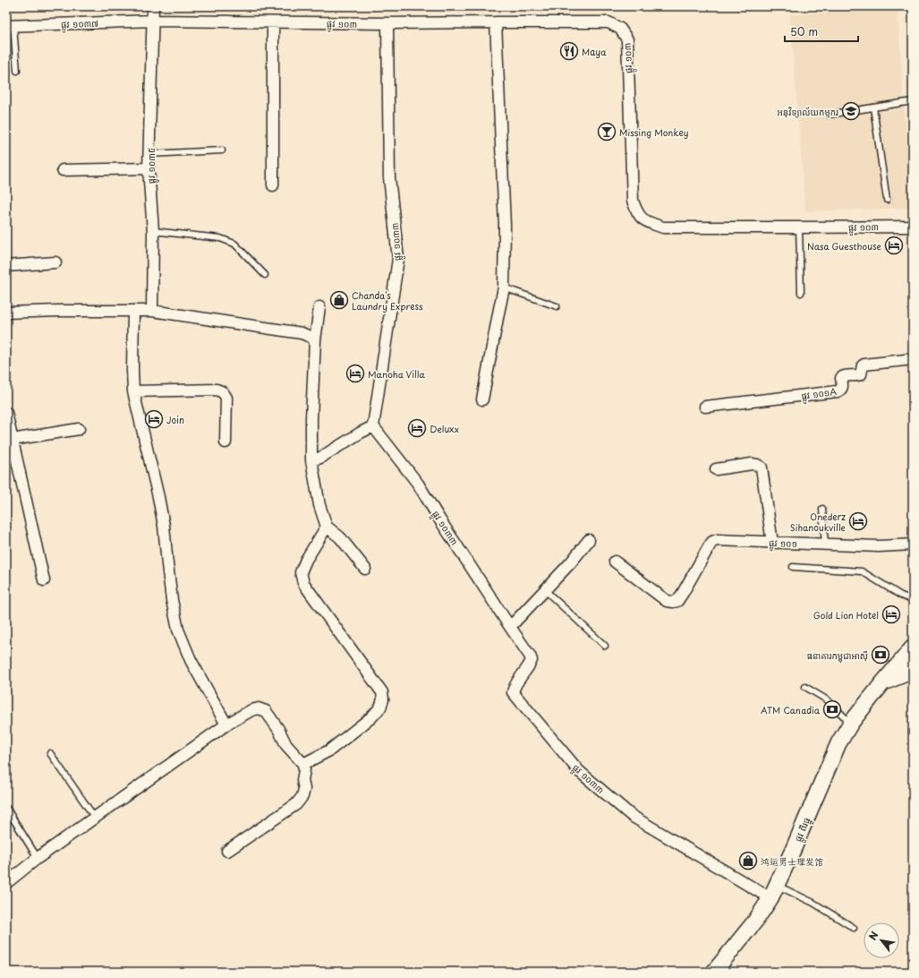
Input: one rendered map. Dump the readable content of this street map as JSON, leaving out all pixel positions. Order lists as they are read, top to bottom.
{
  "streets": {
    "main road": ["ផ្លូវ ពីរធ្នូ"],
    "street": [
      "ផ្លូវ ១០៣៧",
      "ផ្លូវ ១០៣",
      "ផ្លូវ ១០៣៥",
      "ផ្លូវ ១០៣៣",
      "ផ្លូវ ១០១A",
      "ផ្លូវ ១០១"
    ]
  },
  "crossings": [
    ["ផ្លូវ ១០៣៧", "ផ្លូវ ១០៣"],
    ["ផ្លូវ ១០៣៧", "ផ្លូវ ១០៣៥"],
    ["ផ្លូវ ១០៣", "ផ្លូវ ១០៣៥"],
    ["ផ្លូវ ១០៣", "ផ្លូវ ១០៣៣"],
    ["ផ្លូវ ១០៣៣", "ផ្លូវ ពីរធ្នូ"]
  ],
  "places": {
    "restaurant": ["Maya"],
    "school or university": ["អនុវិទ្យាល័យកម្មករ"],
    "bar": ["Missing Monkey"],
    "hotel": [
      "Nasa Guesthouse",
      "Manoha Villa",
      "Join",
      "Deluxx",
      "Onederz Sihanoukville",
      "Gold Lion Hotel"
    ],
    "shop": ["Chanda's Laundry Express", "鸿运男士理发馆"],
    "bank": ["ធនាគារកម្ពុជាអាសុី", "ATM Canadia"]
  },
  "scale_bar": "50 m",
  "north": "top left"
}
